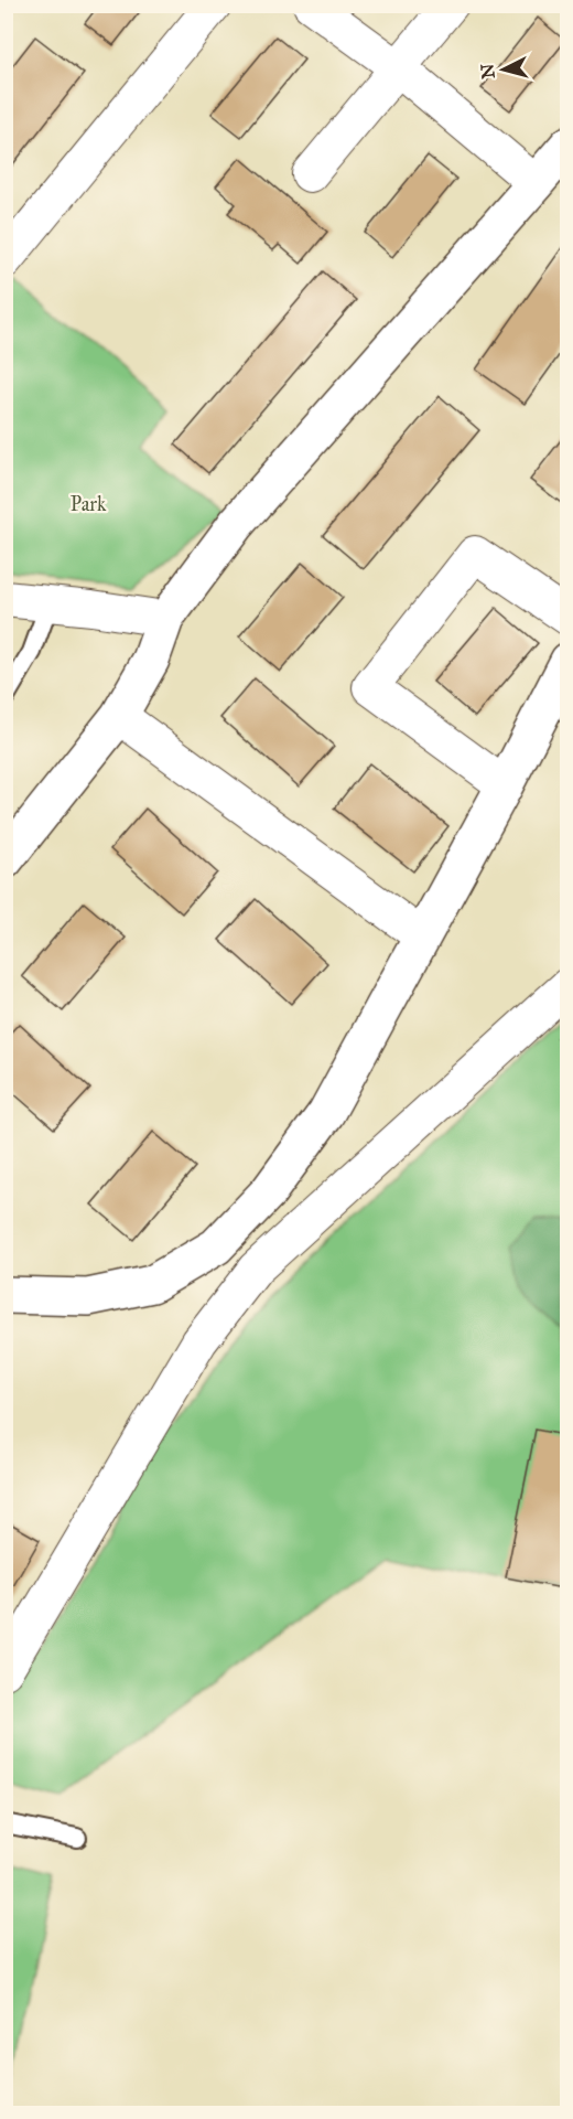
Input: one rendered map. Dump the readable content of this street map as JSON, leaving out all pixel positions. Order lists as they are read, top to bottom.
{
  "parks": ["Park"],
  "north": "left"
}
